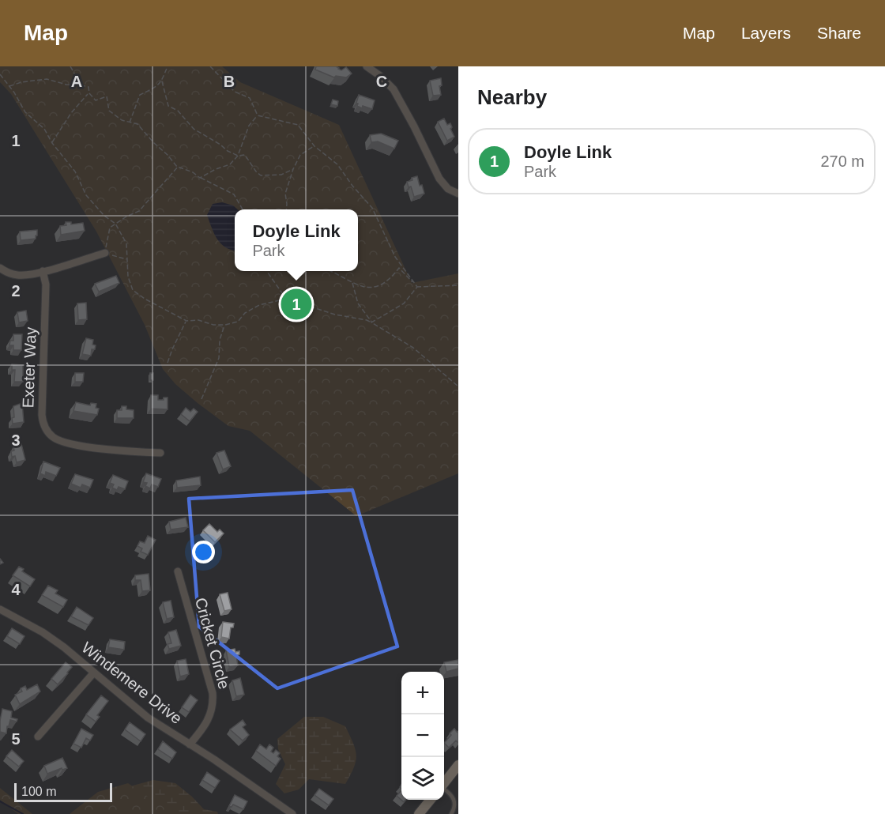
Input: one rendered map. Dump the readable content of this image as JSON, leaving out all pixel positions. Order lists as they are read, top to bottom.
{
  "streets": {
    "street": ["Exeter Way", "Cricket Circle", "Windemere Drive"]
  },
  "crossings": [
    ["Cricket Circle", "Windemere Drive"]
  ],
  "scale_bar": "100 m",
  "page": {
    "header": "Map",
    "nav": ["Map", "Layers", "Share"],
    "heading": "Nearby",
    "list": [
      {
        "mark": "1",
        "name": "Doyle Link",
        "note": "Park",
        "value": "270 m"
      }
    ],
    "popup": ["Doyle Link", "Park"],
    "pins": "1",
    "map_buttons": ["+", "−"],
    "scale": "100 m"
  },
  "grid": {
    "columns": ["A", "B", "C"],
    "rows": [
      "1",
      "2",
      "3",
      "4",
      "5"
    ]
  }
}
